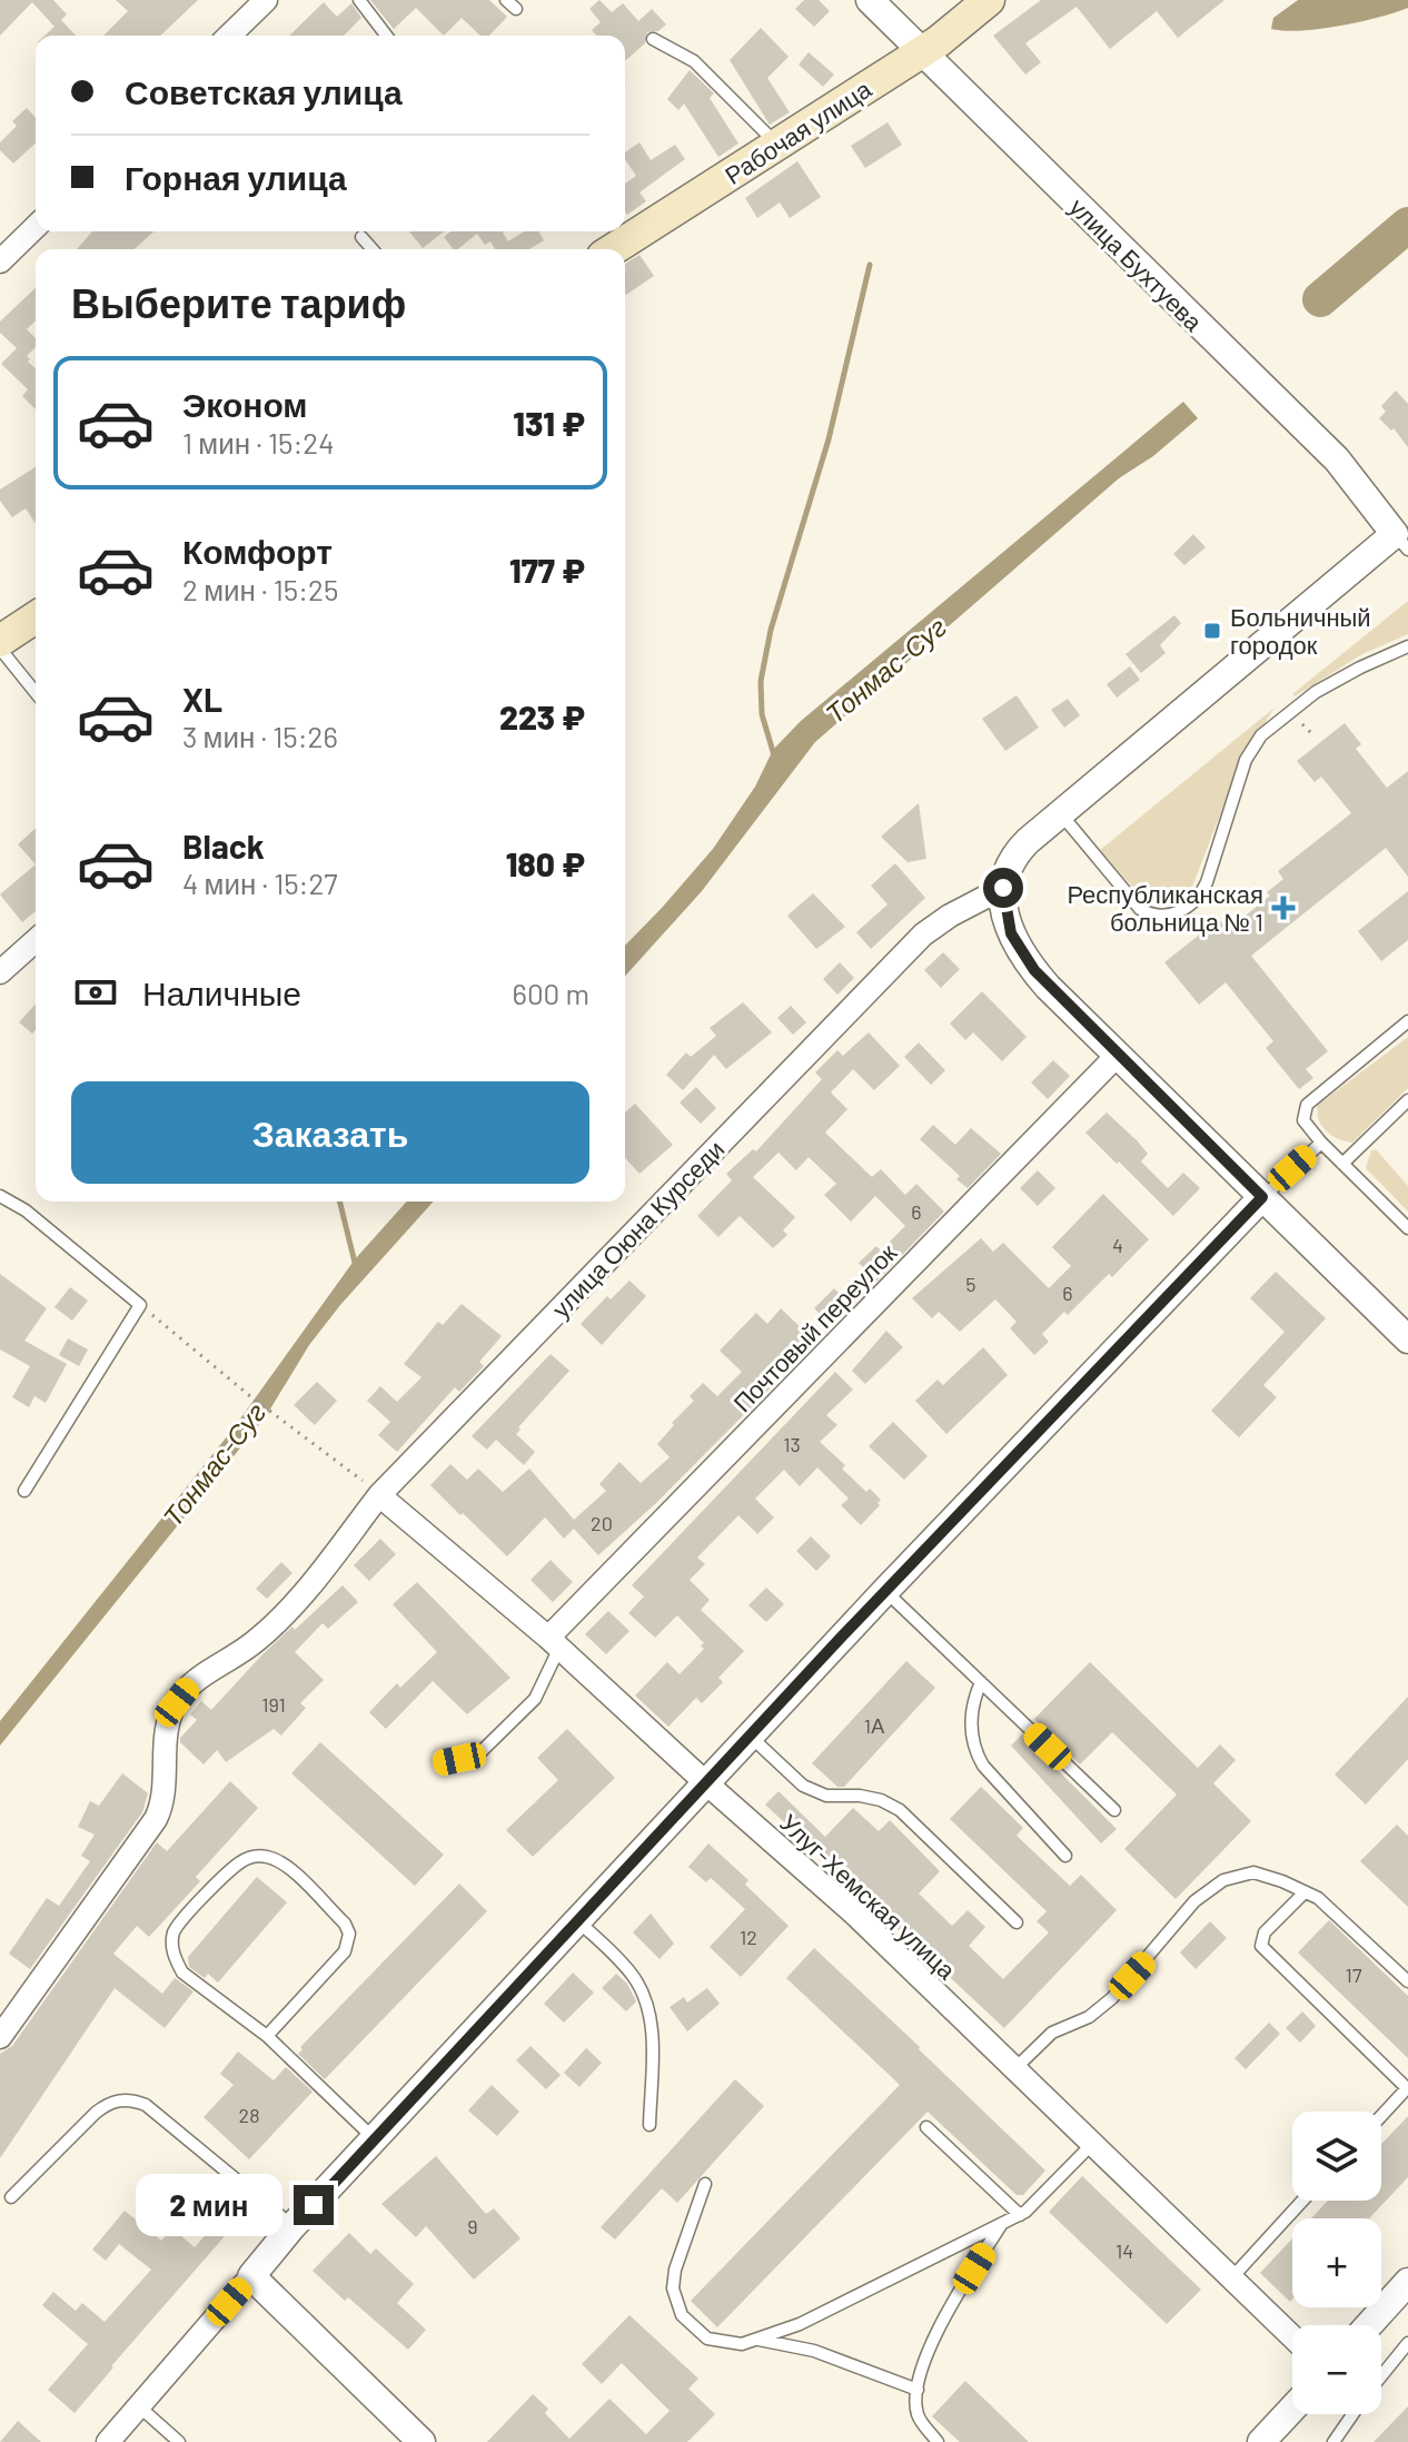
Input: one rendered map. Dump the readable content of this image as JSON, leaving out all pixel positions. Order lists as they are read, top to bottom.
{
  "streets": {
    "main road": ["Рабочая улица"],
    "street": [
      "улица Бухтуева",
      "улица Оюна Курседи",
      "Почтовый переулок",
      "Улуг-Хемская улица"
    ]
  },
  "crossings": [
    ["Рабочая улица", "улица Бухтуева"],
    ["улица Оюна Курседи", "Улуг-Хемская улица"],
    ["Почтовый переулок", "Улуг-Хемская улица"]
  ],
  "water": ["Тонмас-Суг"],
  "places": {
    "transit": ["Больничный городок"],
    "health": ["Республиканская больница № 1"]
  },
  "house_numbers": [
    "6",
    "4",
    "5",
    "6",
    "13",
    "20",
    "191",
    "1А",
    "12",
    "17",
    "28",
    "9",
    "14"
  ],
  "page": {
    "banner": ["Советская улица", "Горная улица"],
    "heading": "Выберите тариф",
    "list": [
      {
        "name": "Эконом",
        "note": "1 мин · 15:24",
        "value": "131 ₽"
      },
      {
        "name": "Комфорт",
        "note": "2 мин · 15:25",
        "value": "177 ₽"
      },
      {
        "name": "XL",
        "note": "3 мин · 15:26",
        "value": "223 ₽"
      },
      {
        "name": "Black",
        "note": "4 мин · 15:27",
        "value": "180 ₽"
      }
    ],
    "pay": ["Наличные", "600 m"],
    "buttons": "Заказать",
    "map_buttons": ["+", "−"],
    "bubble": "2 мин"
  }
}
